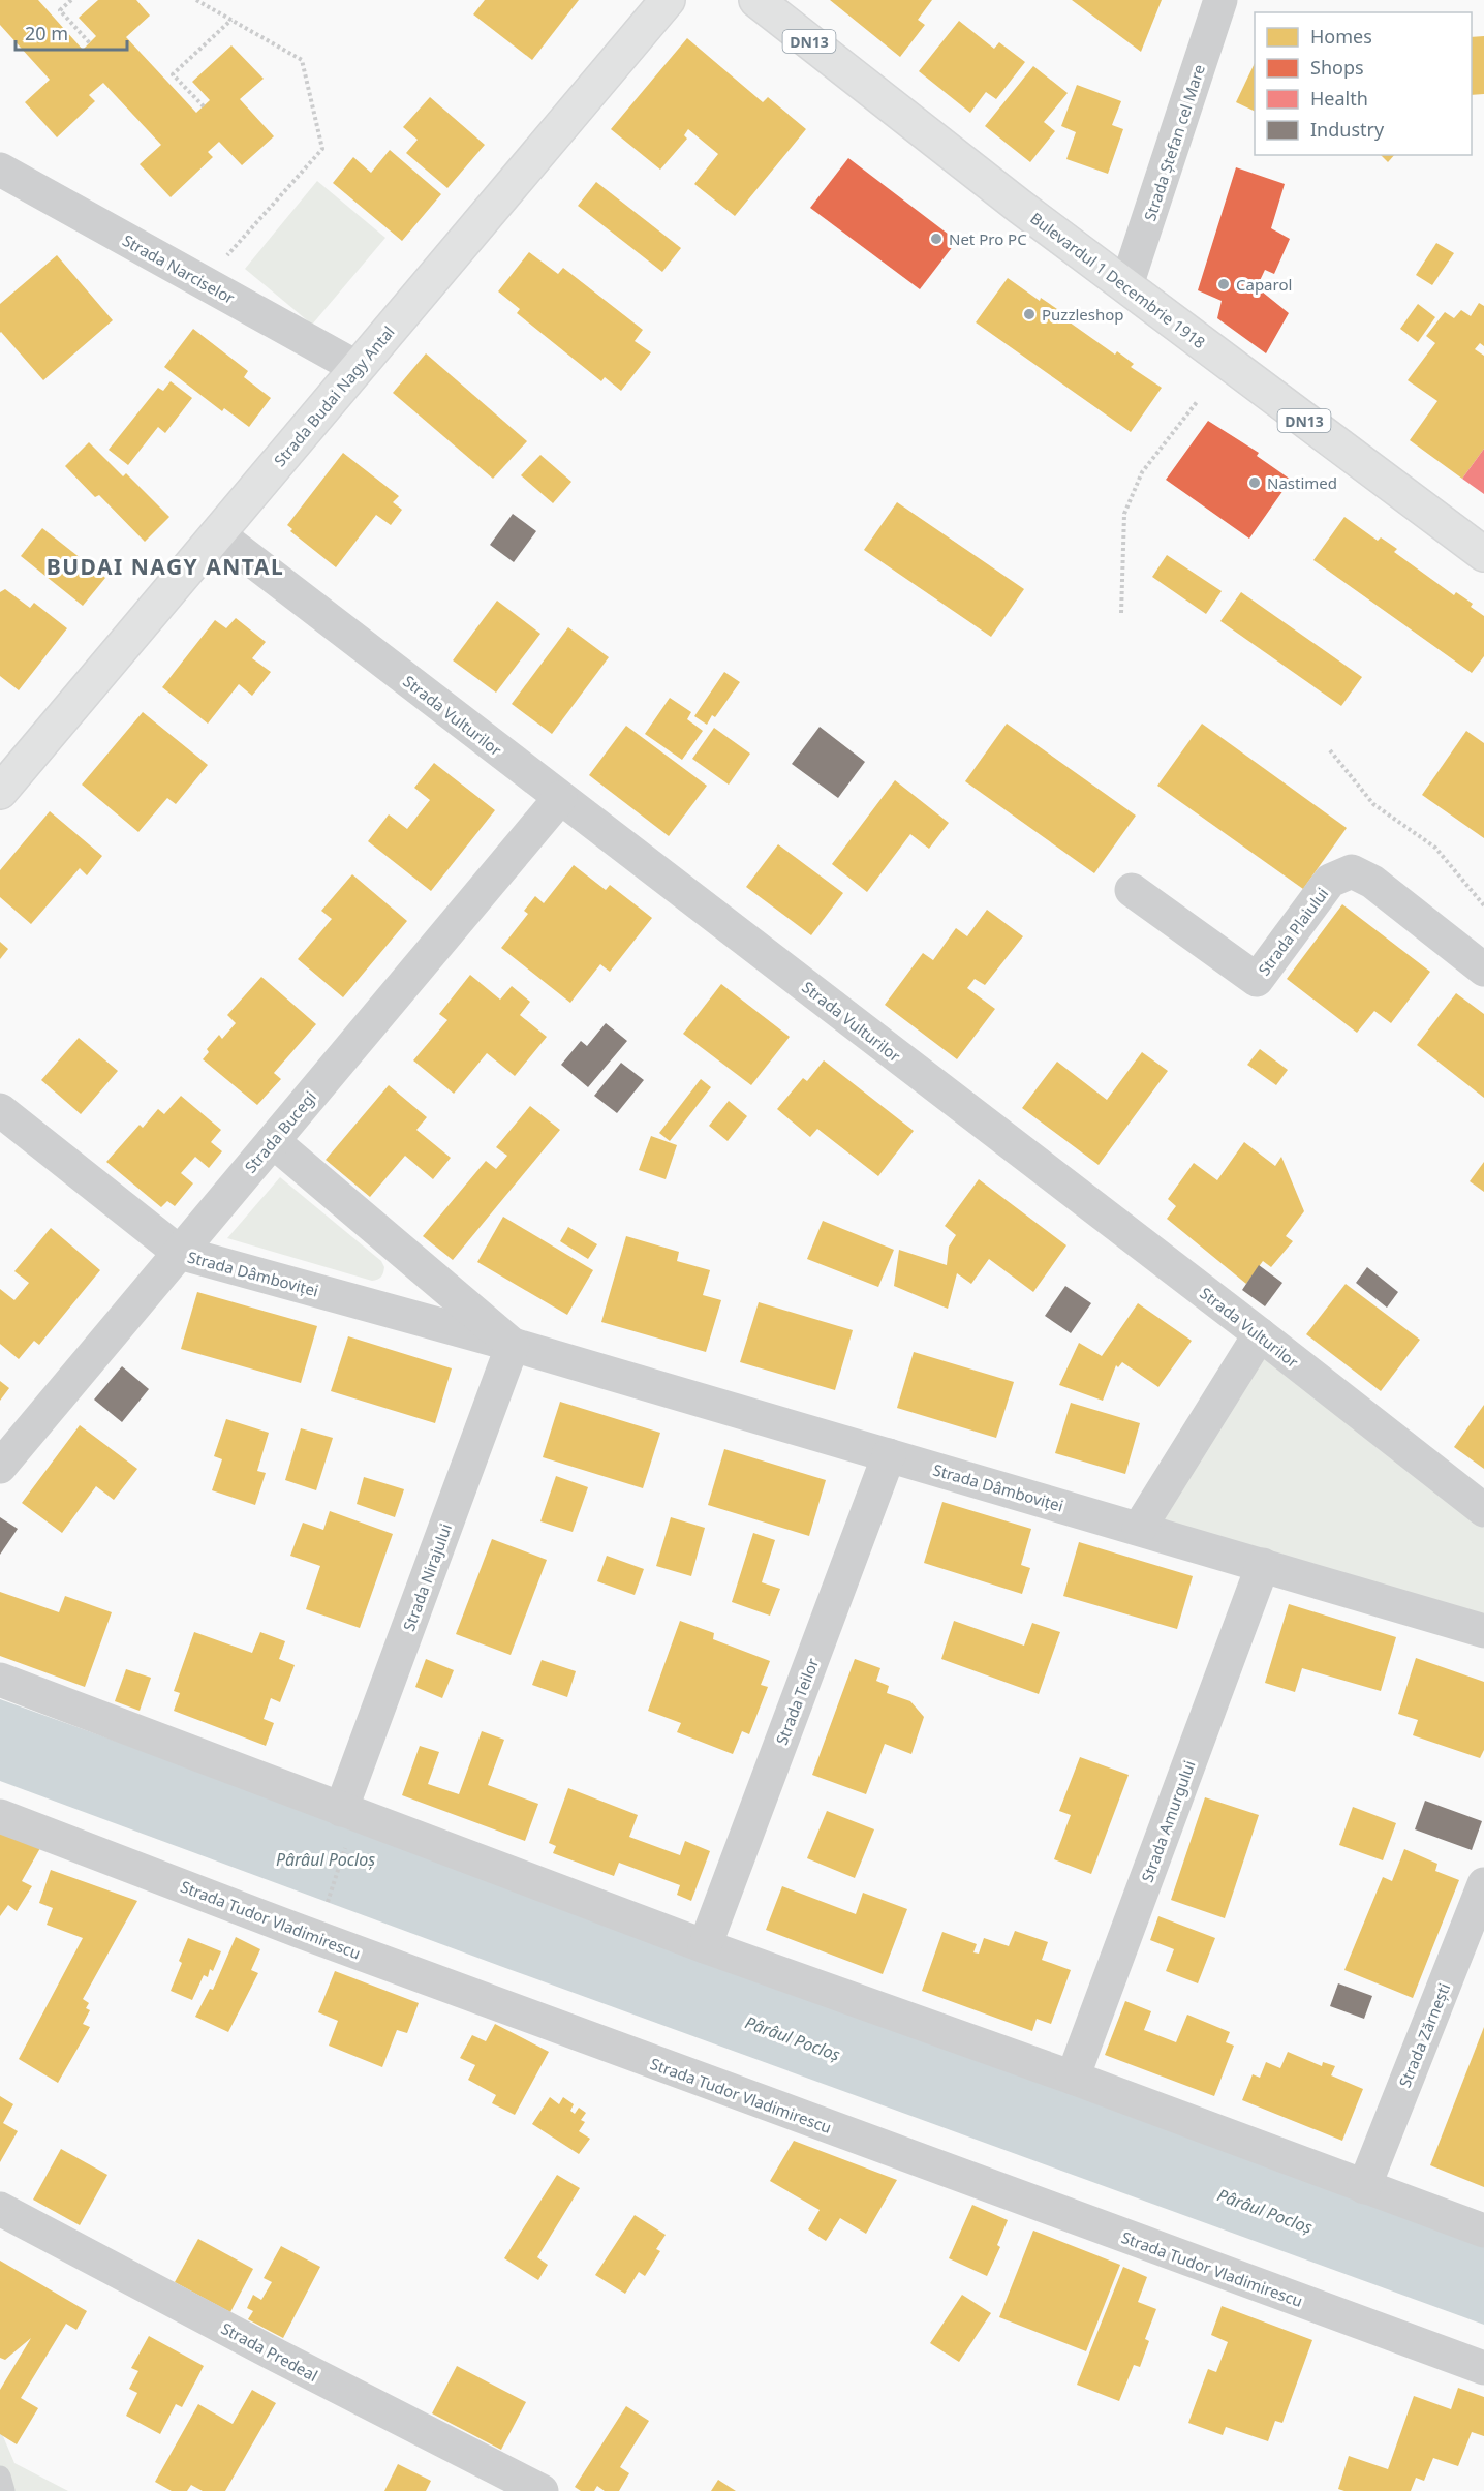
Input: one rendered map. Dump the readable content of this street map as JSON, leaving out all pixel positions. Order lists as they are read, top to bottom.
{
  "streets": {
    "main road": ["DN13", "Bulevardul 1 Decembrie 1918", "Strada Budai Nagy Antal"],
    "street": [
      "Strada Ștefan cel Mare",
      "Strada Narciselor",
      "Strada Vulturilor",
      "Strada Plaiului",
      "Strada Bucegi",
      "Strada Dâmboviței",
      "Strada Nirajului",
      "Strada Teilor",
      "Strada Amurgului",
      "Strada Tudor Vladimirescu",
      "Strada Zărnești",
      "Strada Predeal"
    ]
  },
  "crossings": [
    ["Strada Ștefan cel Mare", "Bulevardul 1 Decembrie 1918"],
    ["Strada Narciselor", "Strada Budai Nagy Antal"],
    ["Strada Budai Nagy Antal", "Strada Vulturilor"],
    ["Strada Vulturilor", "Strada Bucegi"],
    ["Strada Bucegi", "Strada Dâmboviței"],
    ["Strada Dâmboviței", "Strada Nirajului"],
    ["Strada Dâmboviței", "Strada Teilor"],
    ["Strada Dâmboviței", "Strada Amurgului"]
  ],
  "districts": ["BUDAI NAGY ANTAL"],
  "water": ["Pârâul Pocloș"],
  "places": [
    "Net Pro PC",
    "Caparol",
    "Puzzleshop",
    "Nastimed"
  ],
  "legend": [
    "Homes",
    "Shops",
    "Health",
    "Industry"
  ],
  "scale_bar": "20 m"
}
